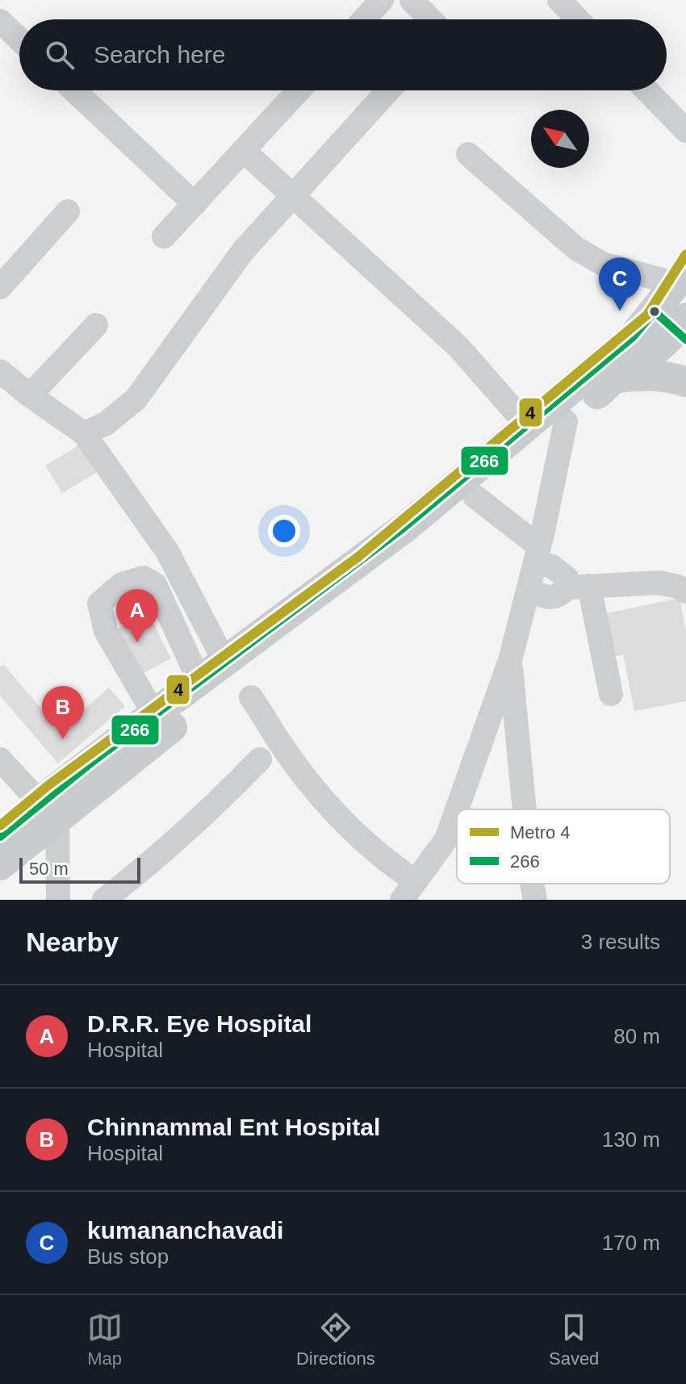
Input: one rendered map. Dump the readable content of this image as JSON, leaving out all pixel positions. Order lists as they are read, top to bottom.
{
  "lines": ["metro line 4", "transit line 266"],
  "legend": ["Metro 4", "266"],
  "scale_bar": "50 m",
  "north": "top left",
  "page": {
    "search": "Search here",
    "pins": ["C", "A", "B"],
    "scale": "50 m",
    "heading": ["Nearby", "3 results"],
    "list": [
      {
        "mark": "A",
        "name": "D.R.R. Eye Hospital",
        "note": "Hospital",
        "value": "80 m"
      },
      {
        "mark": "B",
        "name": "Chinnammal Ent Hospital",
        "note": "Hospital",
        "value": "130 m"
      },
      {
        "mark": "C",
        "name": "kumananchavadi",
        "note": "Bus stop",
        "value": "170 m"
      }
    ],
    "nav": ["Map", "Directions", "Saved"]
  }
}
